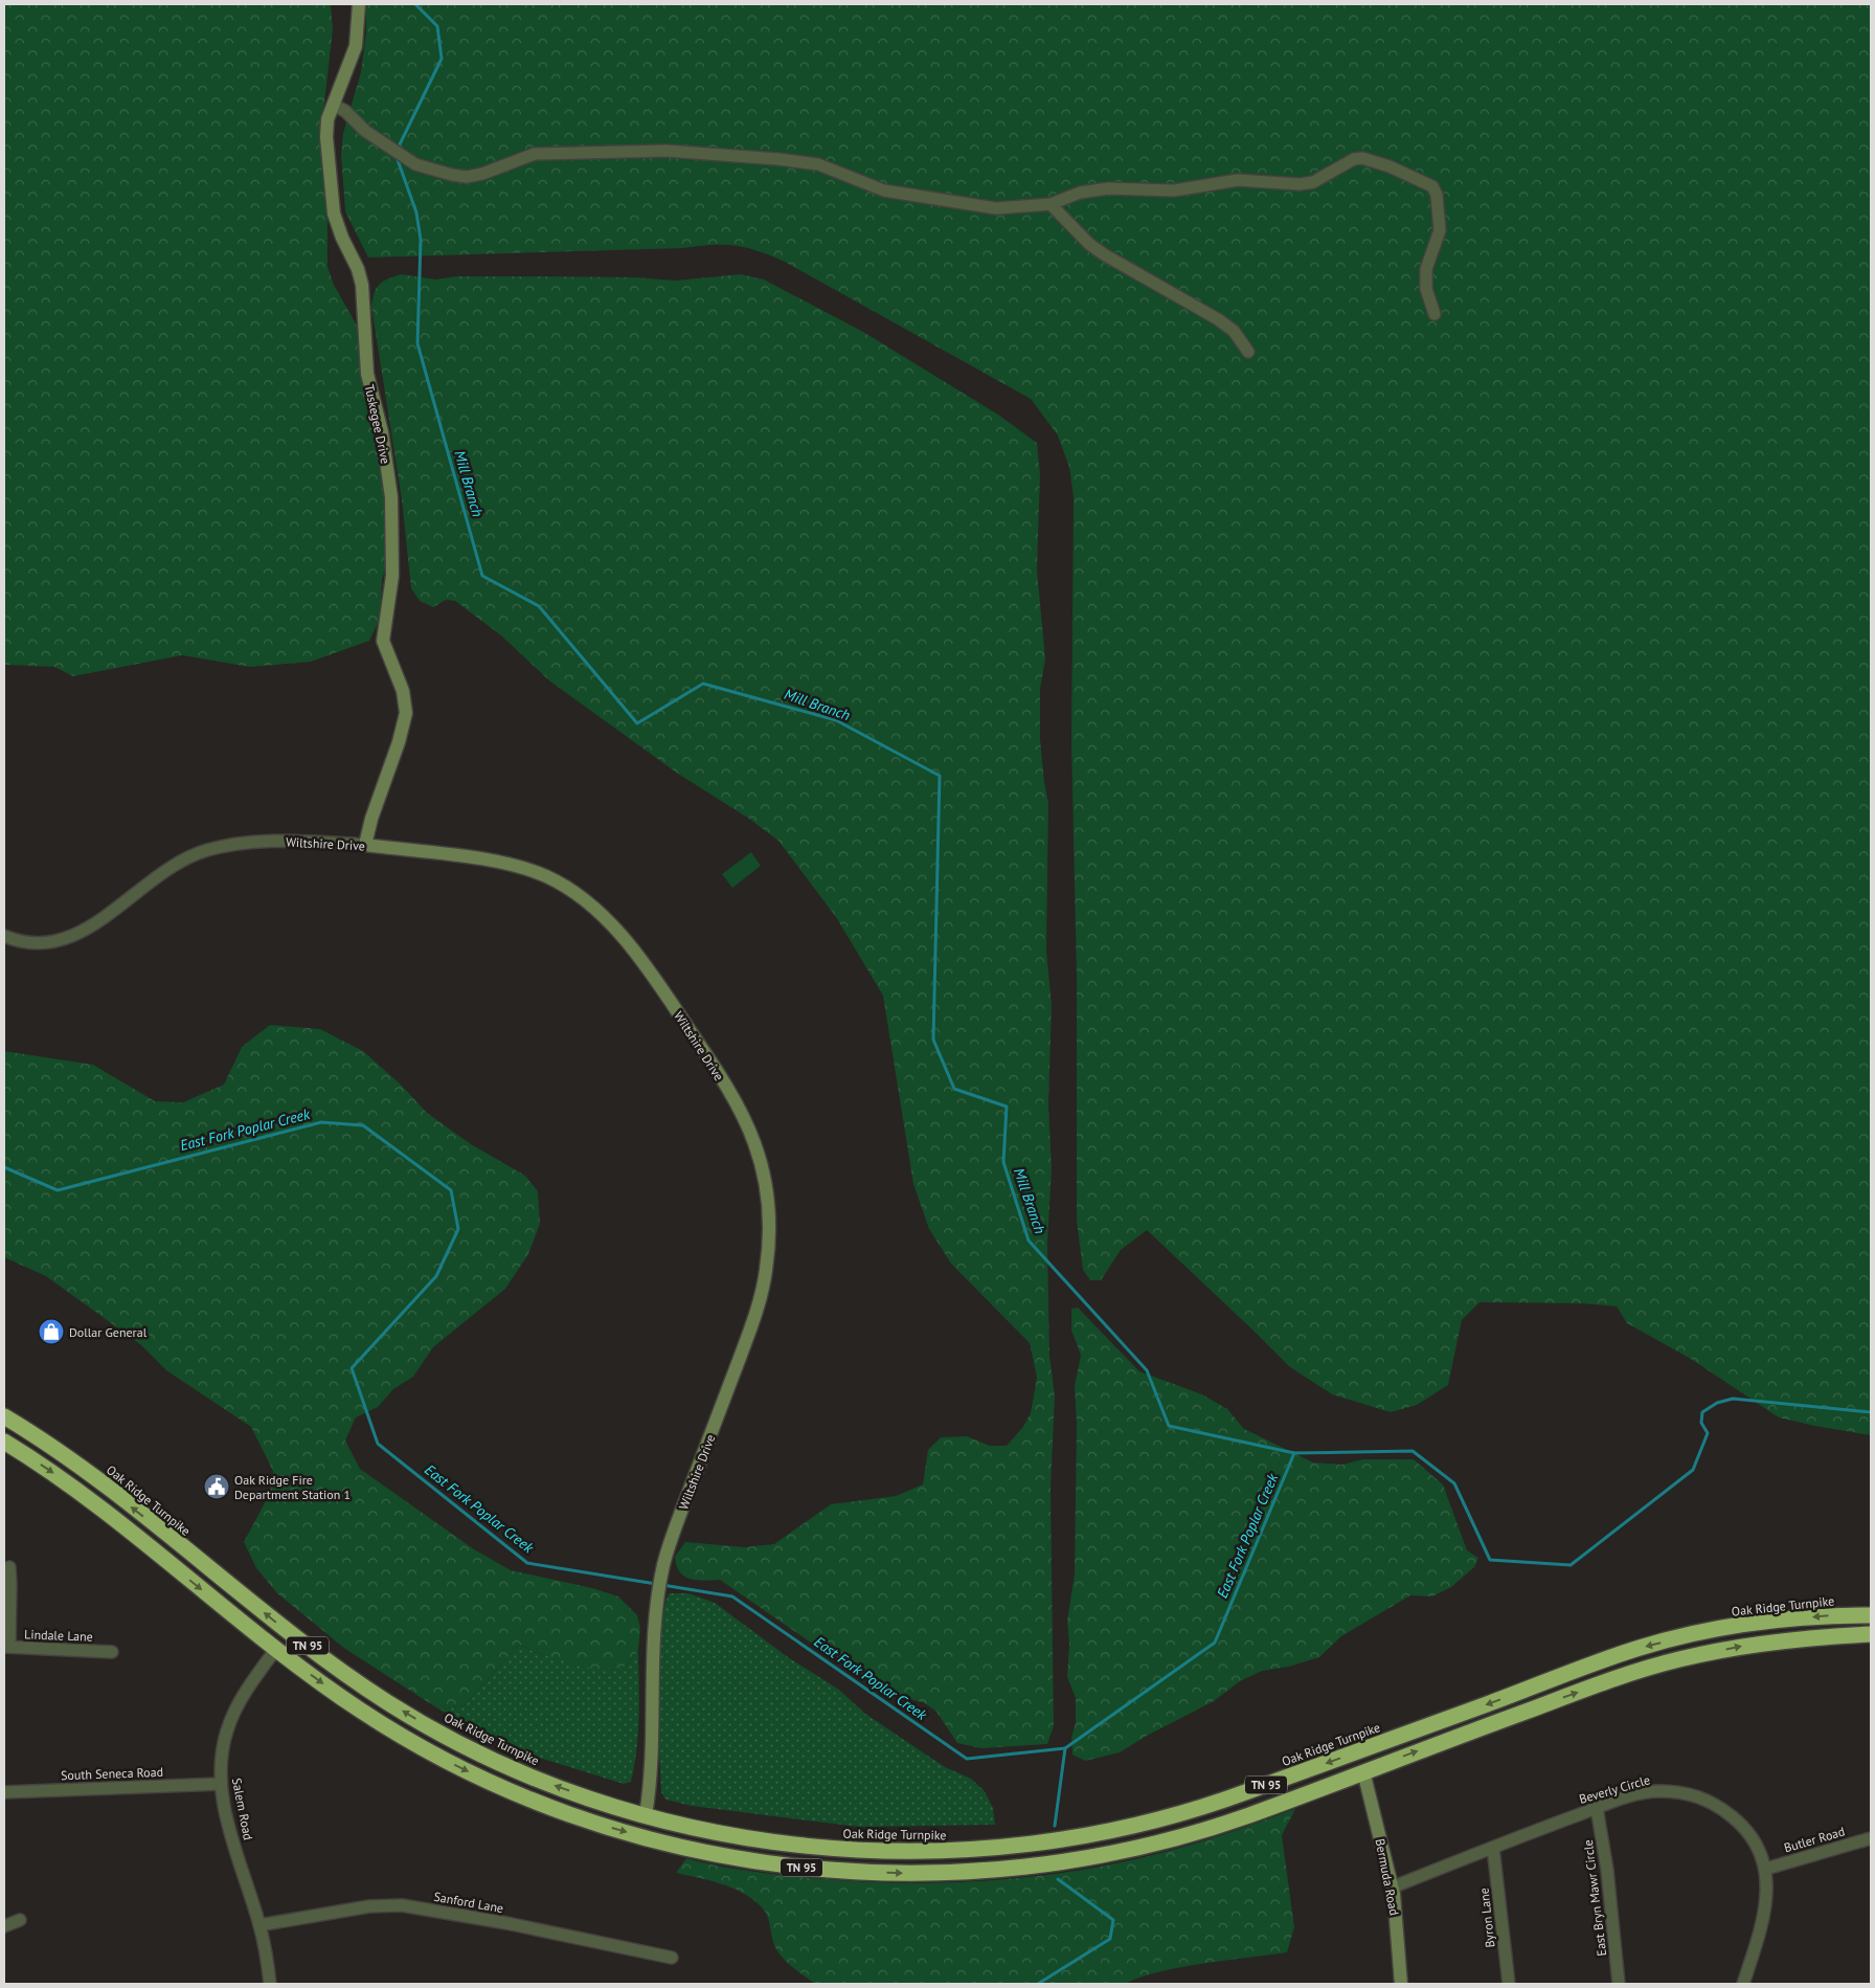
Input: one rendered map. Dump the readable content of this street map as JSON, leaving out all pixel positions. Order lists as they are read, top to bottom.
{
  "streets": {
    "highway": ["Oak Ridge Turnpike", "TN 95"],
    "street": [
      "Tuskegee Drive",
      "Wiltshire Drive",
      "Lindale Lane",
      "South Seneca Road",
      "Beverly Circle",
      "Salem Road",
      "Butler Road",
      "Bermuda Road",
      "East Bryn Mawr Circle",
      "Sanford Lane",
      "Byron Lane"
    ]
  },
  "crossings": [
    ["Tuskegee Drive", "Wiltshire Drive"],
    ["Wiltshire Drive", "Oak Ridge Turnpike"],
    ["TN 95", "Salem Road"],
    ["TN 95", "Bermuda Road"],
    ["South Seneca Road", "Salem Road"],
    ["Beverly Circle", "Butler Road"],
    ["Beverly Circle", "Bermuda Road"],
    ["Beverly Circle", "East Bryn Mawr Circle"],
    ["Beverly Circle", "Byron Lane"],
    ["Salem Road", "Sanford Lane"]
  ],
  "water": ["Mill Branch", "East Fork Poplar Creek"],
  "places": {
    "shop": ["Dollar General"],
    "public building": ["Oak Ridge Fire Department Station 1"]
  }
}
